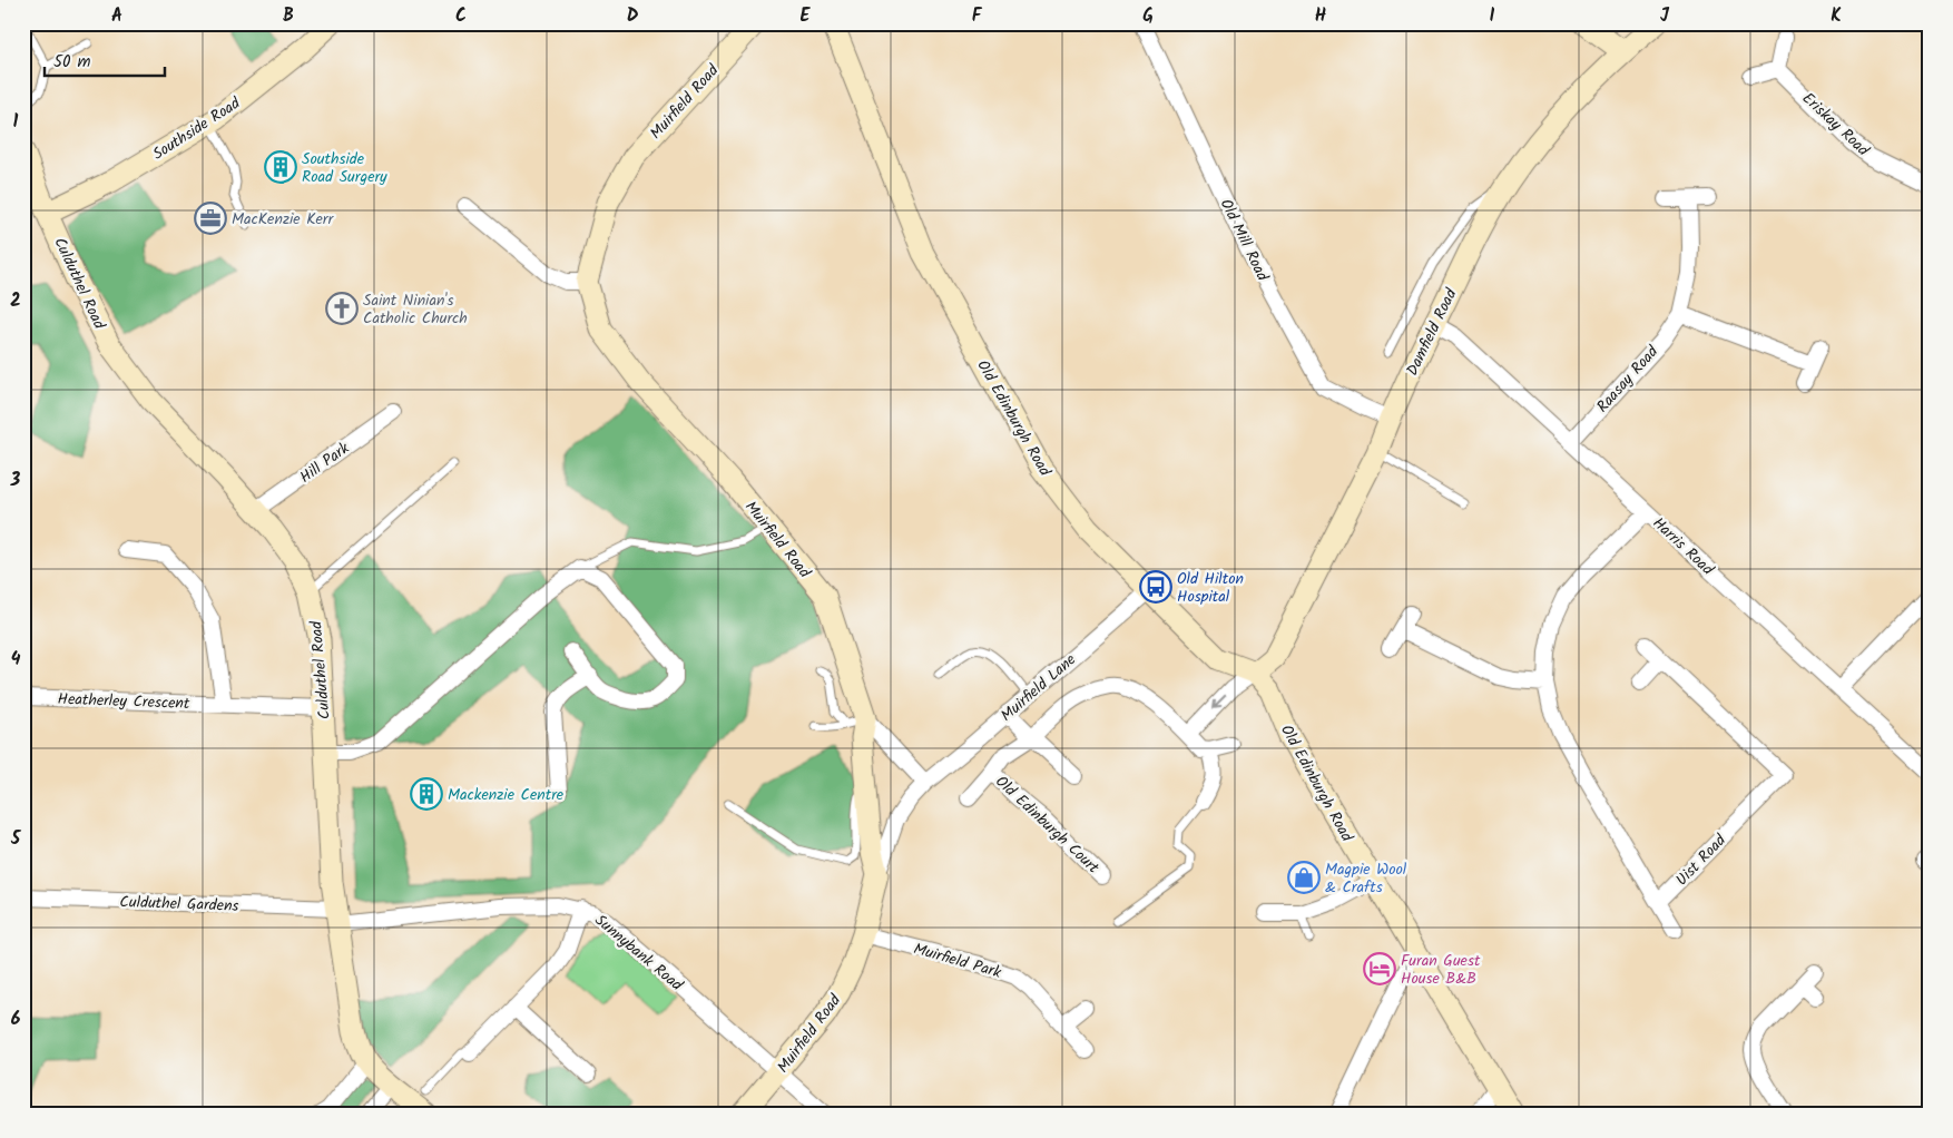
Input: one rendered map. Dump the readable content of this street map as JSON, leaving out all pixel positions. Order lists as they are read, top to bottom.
{
  "streets": {
    "street": [
      "Muirfield Road",
      "Eriskay Road",
      "Southside Road",
      "Old Mill Road",
      "Culduthel Road",
      "Damfield Road",
      "Raasay Road",
      "Old Edinburgh Road",
      "Hill Park",
      "Harris Road",
      "Muirfield Lane",
      "Heatherley Crescent",
      "Old Edinburgh Court",
      "Uist Road",
      "Culduthel Gardens",
      "Sunnybank Road",
      "Muirfield Park"
    ]
  },
  "crossings": [
    ["Muirfield Road", "Muirfield Lane"],
    ["Muirfield Road", "Sunnybank Road"],
    ["Muirfield Road", "Muirfield Park"],
    ["Southside Road", "Culduthel Road"],
    ["Old Mill Road", "Damfield Road"],
    ["Culduthel Road", "Hill Park"],
    ["Culduthel Road", "Heatherley Crescent"],
    ["Culduthel Road", "Culduthel Gardens"],
    ["Culduthel Road", "Sunnybank Road"],
    ["Damfield Road", "Old Edinburgh Road"],
    ["Damfield Road", "Harris Road"],
    ["Raasay Road", "Harris Road"],
    ["Old Edinburgh Road", "Muirfield Lane"],
    ["Culduthel Gardens", "Sunnybank Road"]
  ],
  "places": {
    "building": ["Southside Road Surgery", "Mackenzie Centre"],
    "office": ["MacKenzie Kerr"],
    "church": ["Saint Ninian's Catholic Church"],
    "bus stop": ["Old Hilton Hospital"],
    "shop": ["Magpie Wool & Crafts"],
    "hotel": ["Furan Guest House B&B"]
  },
  "scale_bar": "50 m",
  "grid": {
    "columns": [
      "A",
      "B",
      "C",
      "D",
      "E",
      "F",
      "G",
      "H",
      "I",
      "J",
      "K"
    ],
    "rows": [
      "1",
      "2",
      "3",
      "4",
      "5",
      "6"
    ]
  }
}
